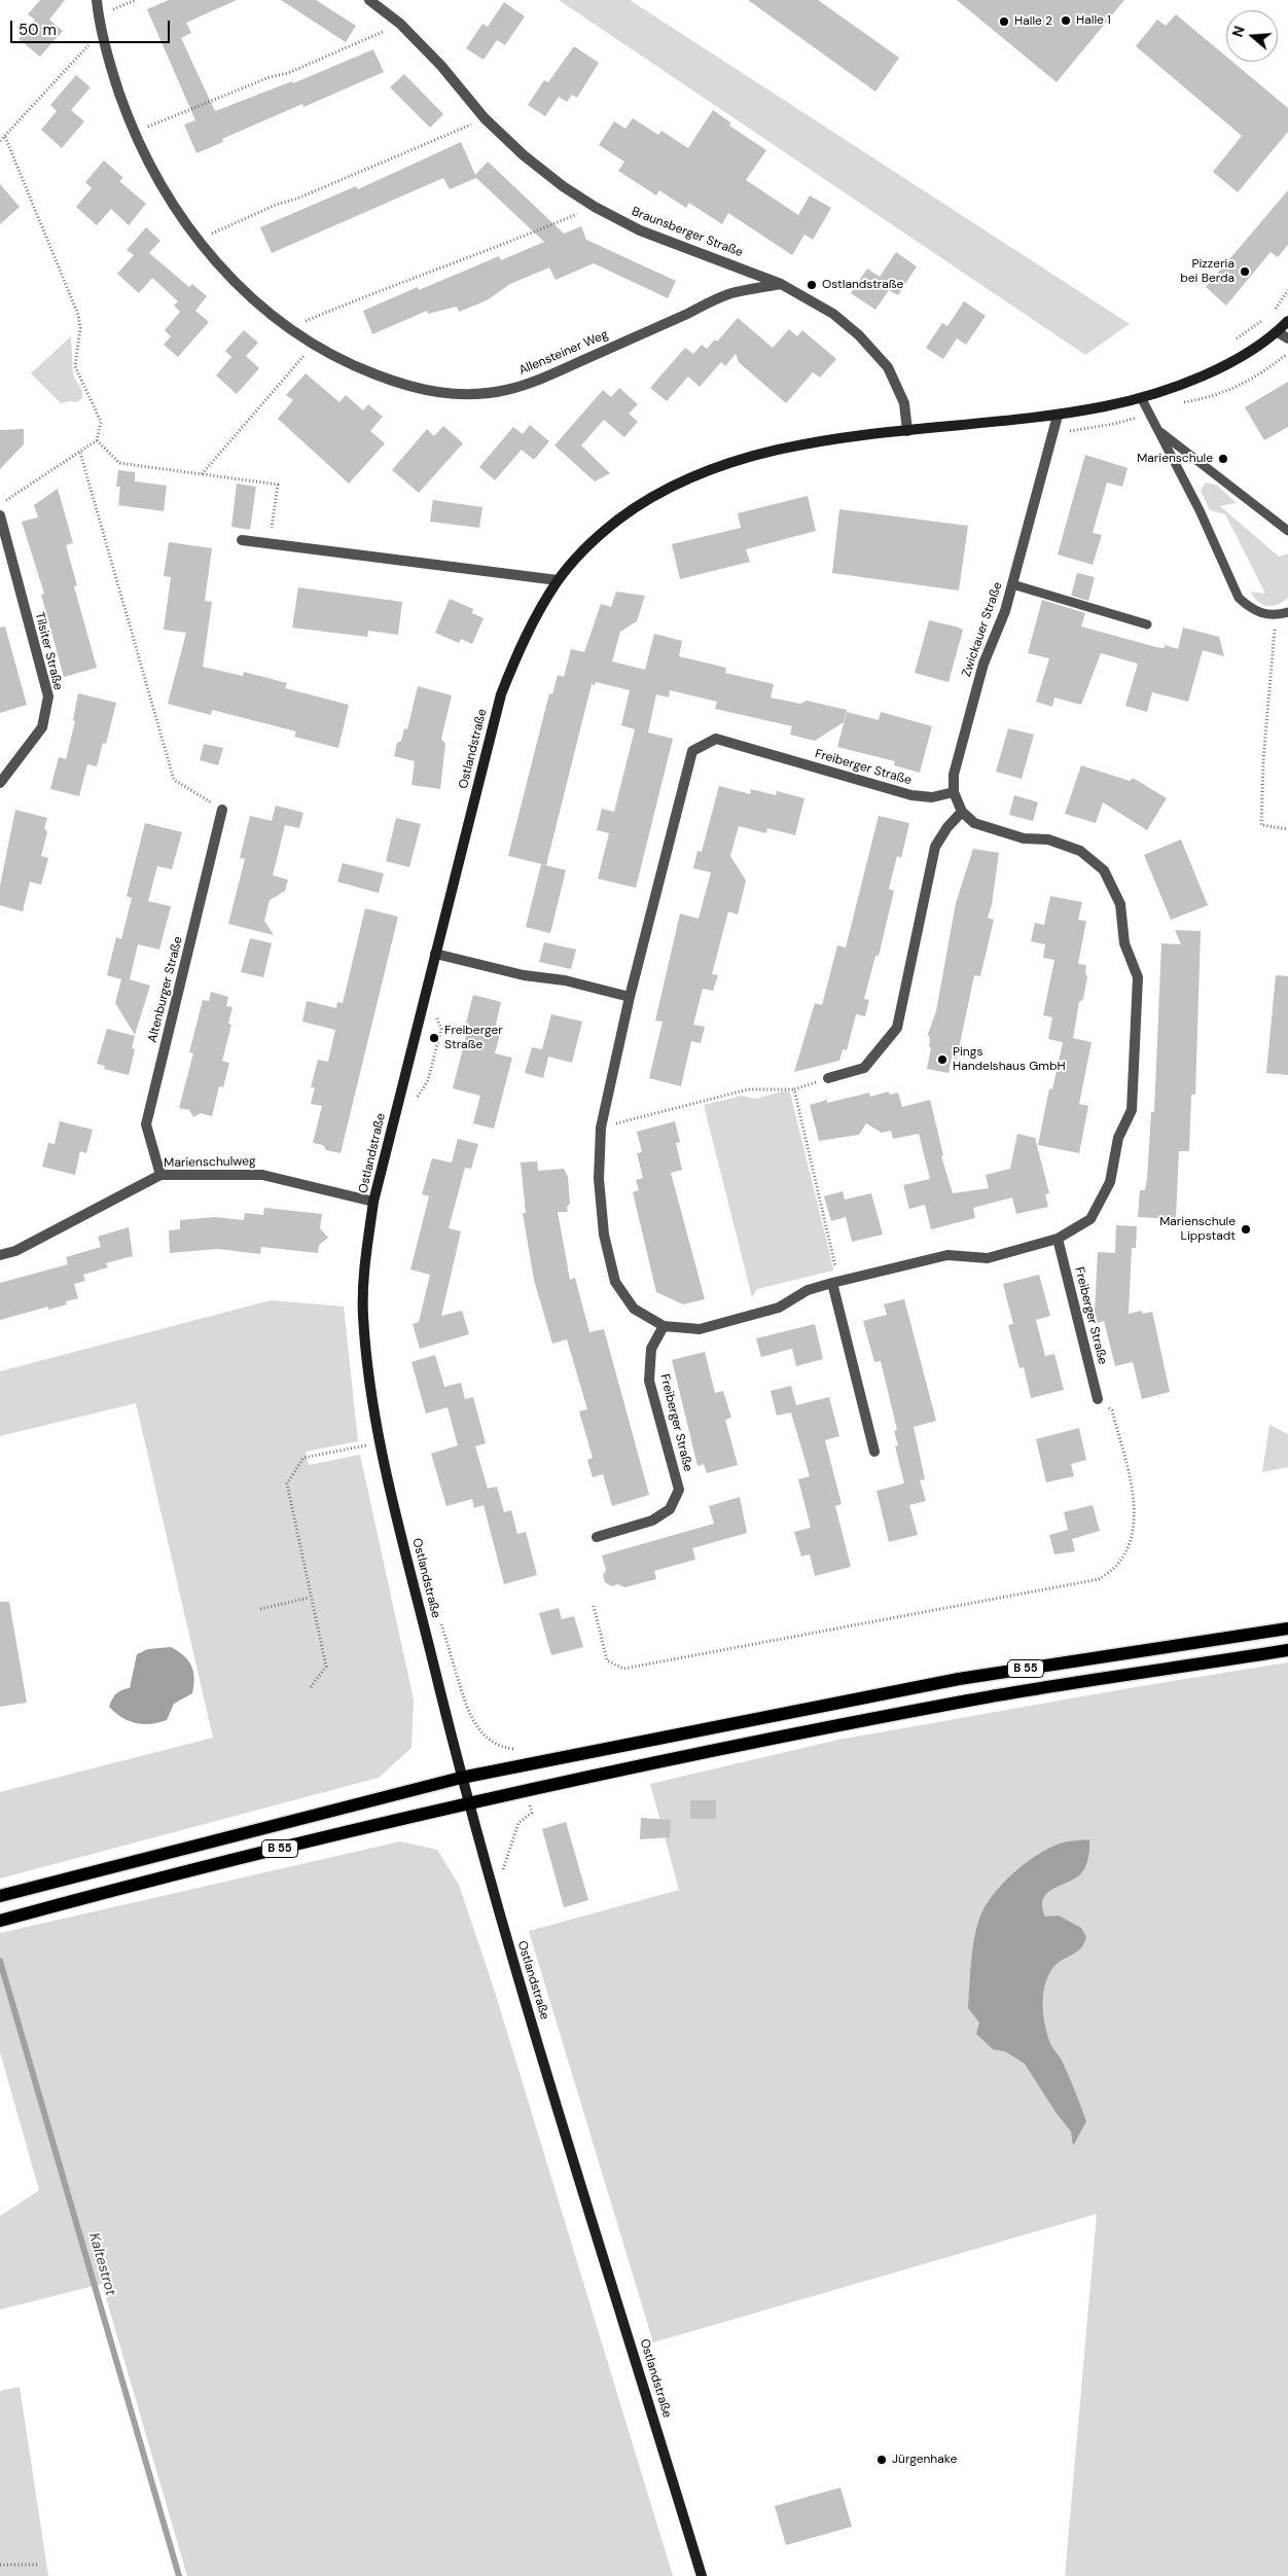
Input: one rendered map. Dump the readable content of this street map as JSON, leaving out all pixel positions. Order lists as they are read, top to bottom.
{
  "streets": {
    "main road": ["B 55"],
    "street": [
      "Braunsberger Straße",
      "Allensteiner Weg",
      "Zwickauer Straße",
      "Tilsiter Straße",
      "Ostlandstraße",
      "Freiberger Straße",
      "Altenburger Straße",
      "Marienschulweg"
    ]
  },
  "crossings": [
    ["Braunsberger Straße", "Allensteiner Weg"],
    ["Braunsberger Straße", "Ostlandstraße"],
    ["Zwickauer Straße", "Ostlandstraße"],
    ["Zwickauer Straße", "Freiberger Straße"],
    ["Ostlandstraße", "Marienschulweg"],
    ["Ostlandstraße", "B 55"],
    ["Altenburger Straße", "Marienschulweg"]
  ],
  "water": ["Kaltestrot"],
  "places": [
    "Halle 1",
    "Halle 2",
    "Pizzeria bei Berda",
    "Ostlandstraße",
    "Marienschule",
    "Freiberger Straße",
    "Pings Handelshaus GmbH",
    "Marienschule Lippstadt",
    "Jürgenhake"
  ],
  "scale_bar": "50 m",
  "north": "left"
}
